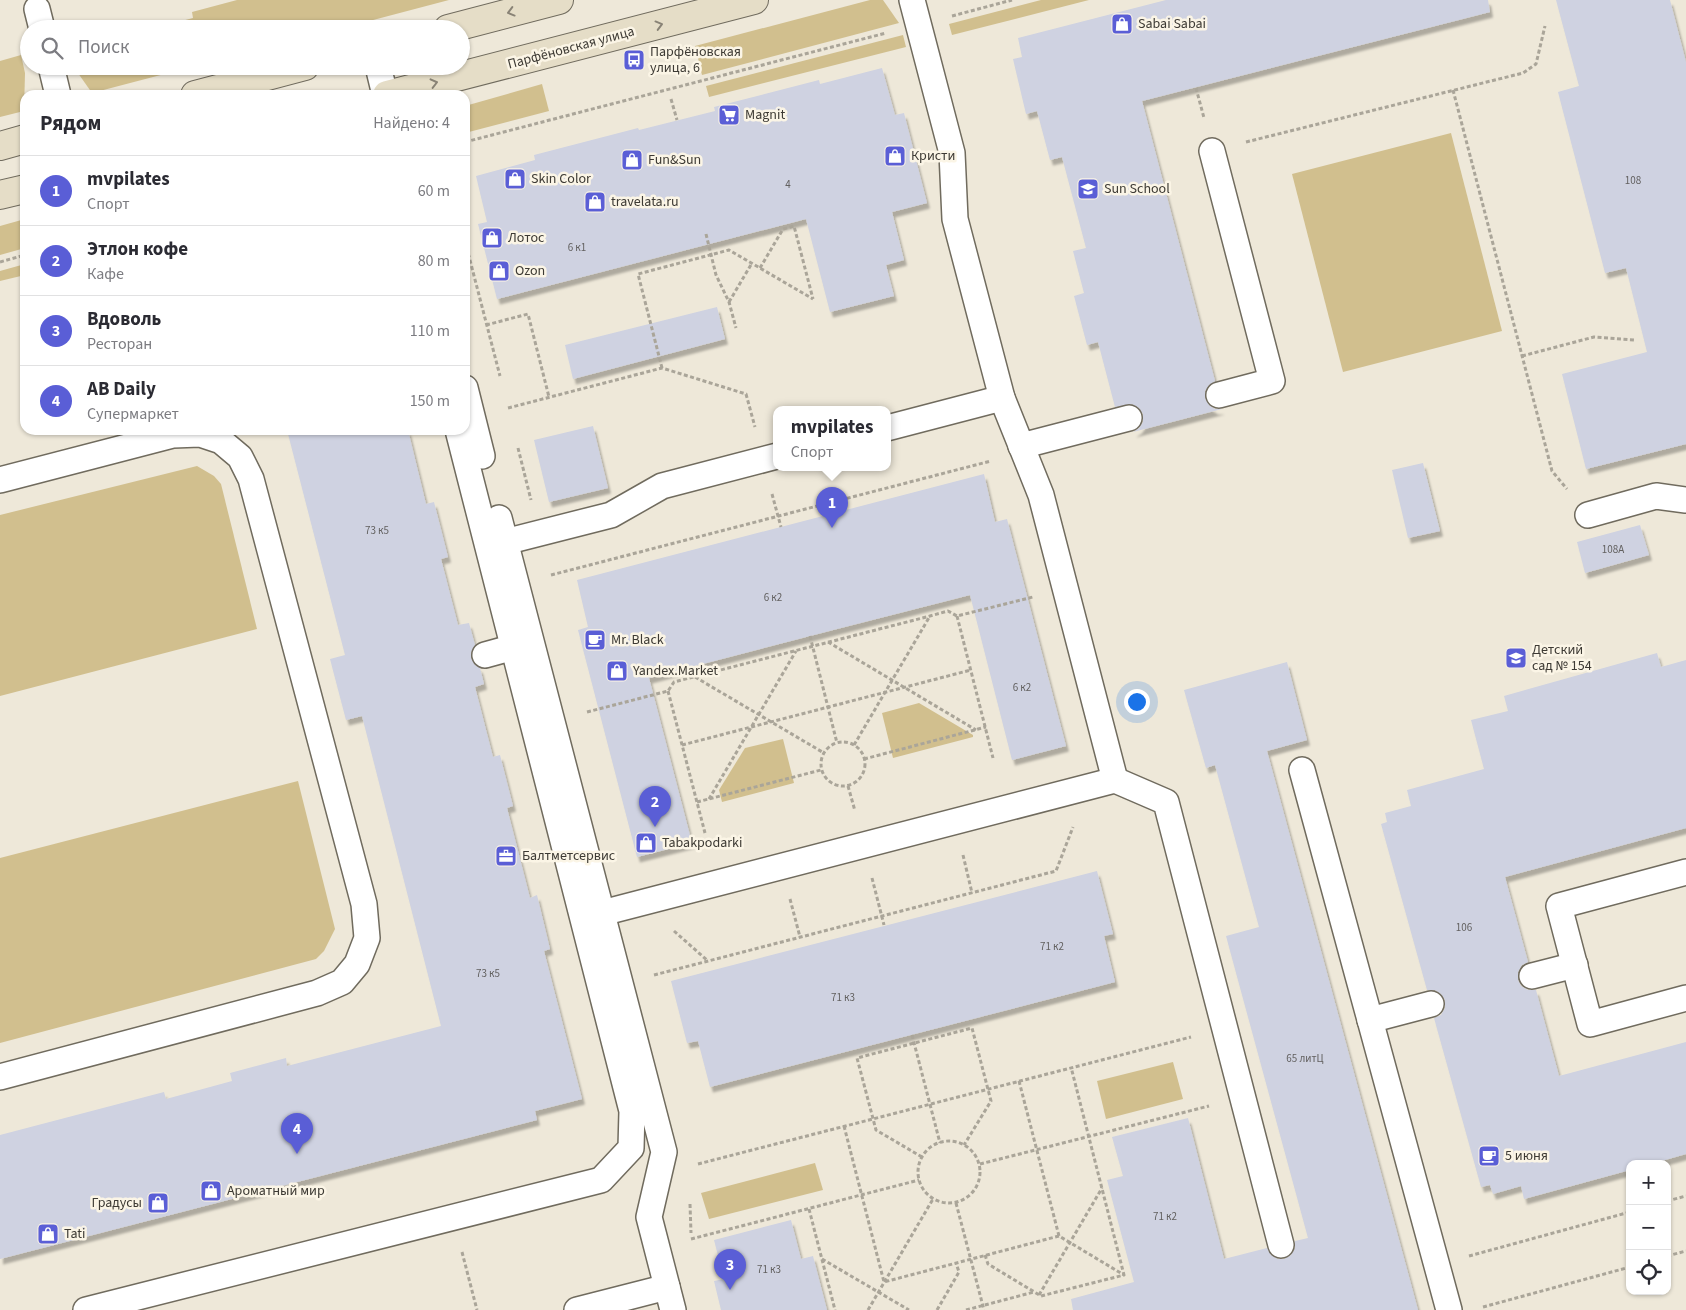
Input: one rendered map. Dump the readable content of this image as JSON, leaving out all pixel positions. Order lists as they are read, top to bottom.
{
  "streets": {
    "street": ["Парфёновская улица"]
  },
  "one_way": ["Парфёновская улица"],
  "places": {
    "shop": [
      "Sabai Sabai",
      "Кристи",
      "Fun&Sun",
      "Skin Color",
      "travelata.ru",
      "Лотос",
      "Ozon",
      "Yandex.Market",
      "Tabakpodarki",
      "Ароматный мир",
      "Градусы",
      "Tati"
    ],
    "bus stop": ["Парфёновская улица, 6"],
    "supermarket": ["Magnit"],
    "school or university": ["Sun School", "Детский сад № 154"],
    "cafe": ["Mr. Black", "5 июня"],
    "office": ["Балтметсервис"]
  },
  "house_numbers": [
    "108",
    "4",
    "6 к1",
    "73 к5",
    "108А",
    "6 к2",
    "6 к2",
    "106",
    "71 к2",
    "73 к5",
    "71 к3",
    "65 литЦ",
    "71 к2",
    "71 к3"
  ],
  "page": {
    "search": "Поиск",
    "heading": ["Рядом", "Найдено: 4"],
    "list": [
      {
        "mark": "1",
        "name": "mvpilates",
        "note": "Спорт",
        "value": "60 m"
      },
      {
        "mark": "2",
        "name": "Этлон кофе",
        "note": "Кафе",
        "value": "80 m"
      },
      {
        "mark": "3",
        "name": "Вдоволь",
        "note": "Ресторан",
        "value": "110 m"
      },
      {
        "mark": "4",
        "name": "АВ Daily",
        "note": "Супермаркет",
        "value": "150 m"
      }
    ],
    "popup": ["mvpilates", "Спорт"],
    "pins": [
      "1",
      "2",
      "4",
      "3"
    ],
    "map_buttons": ["+", "−"]
  }
}
